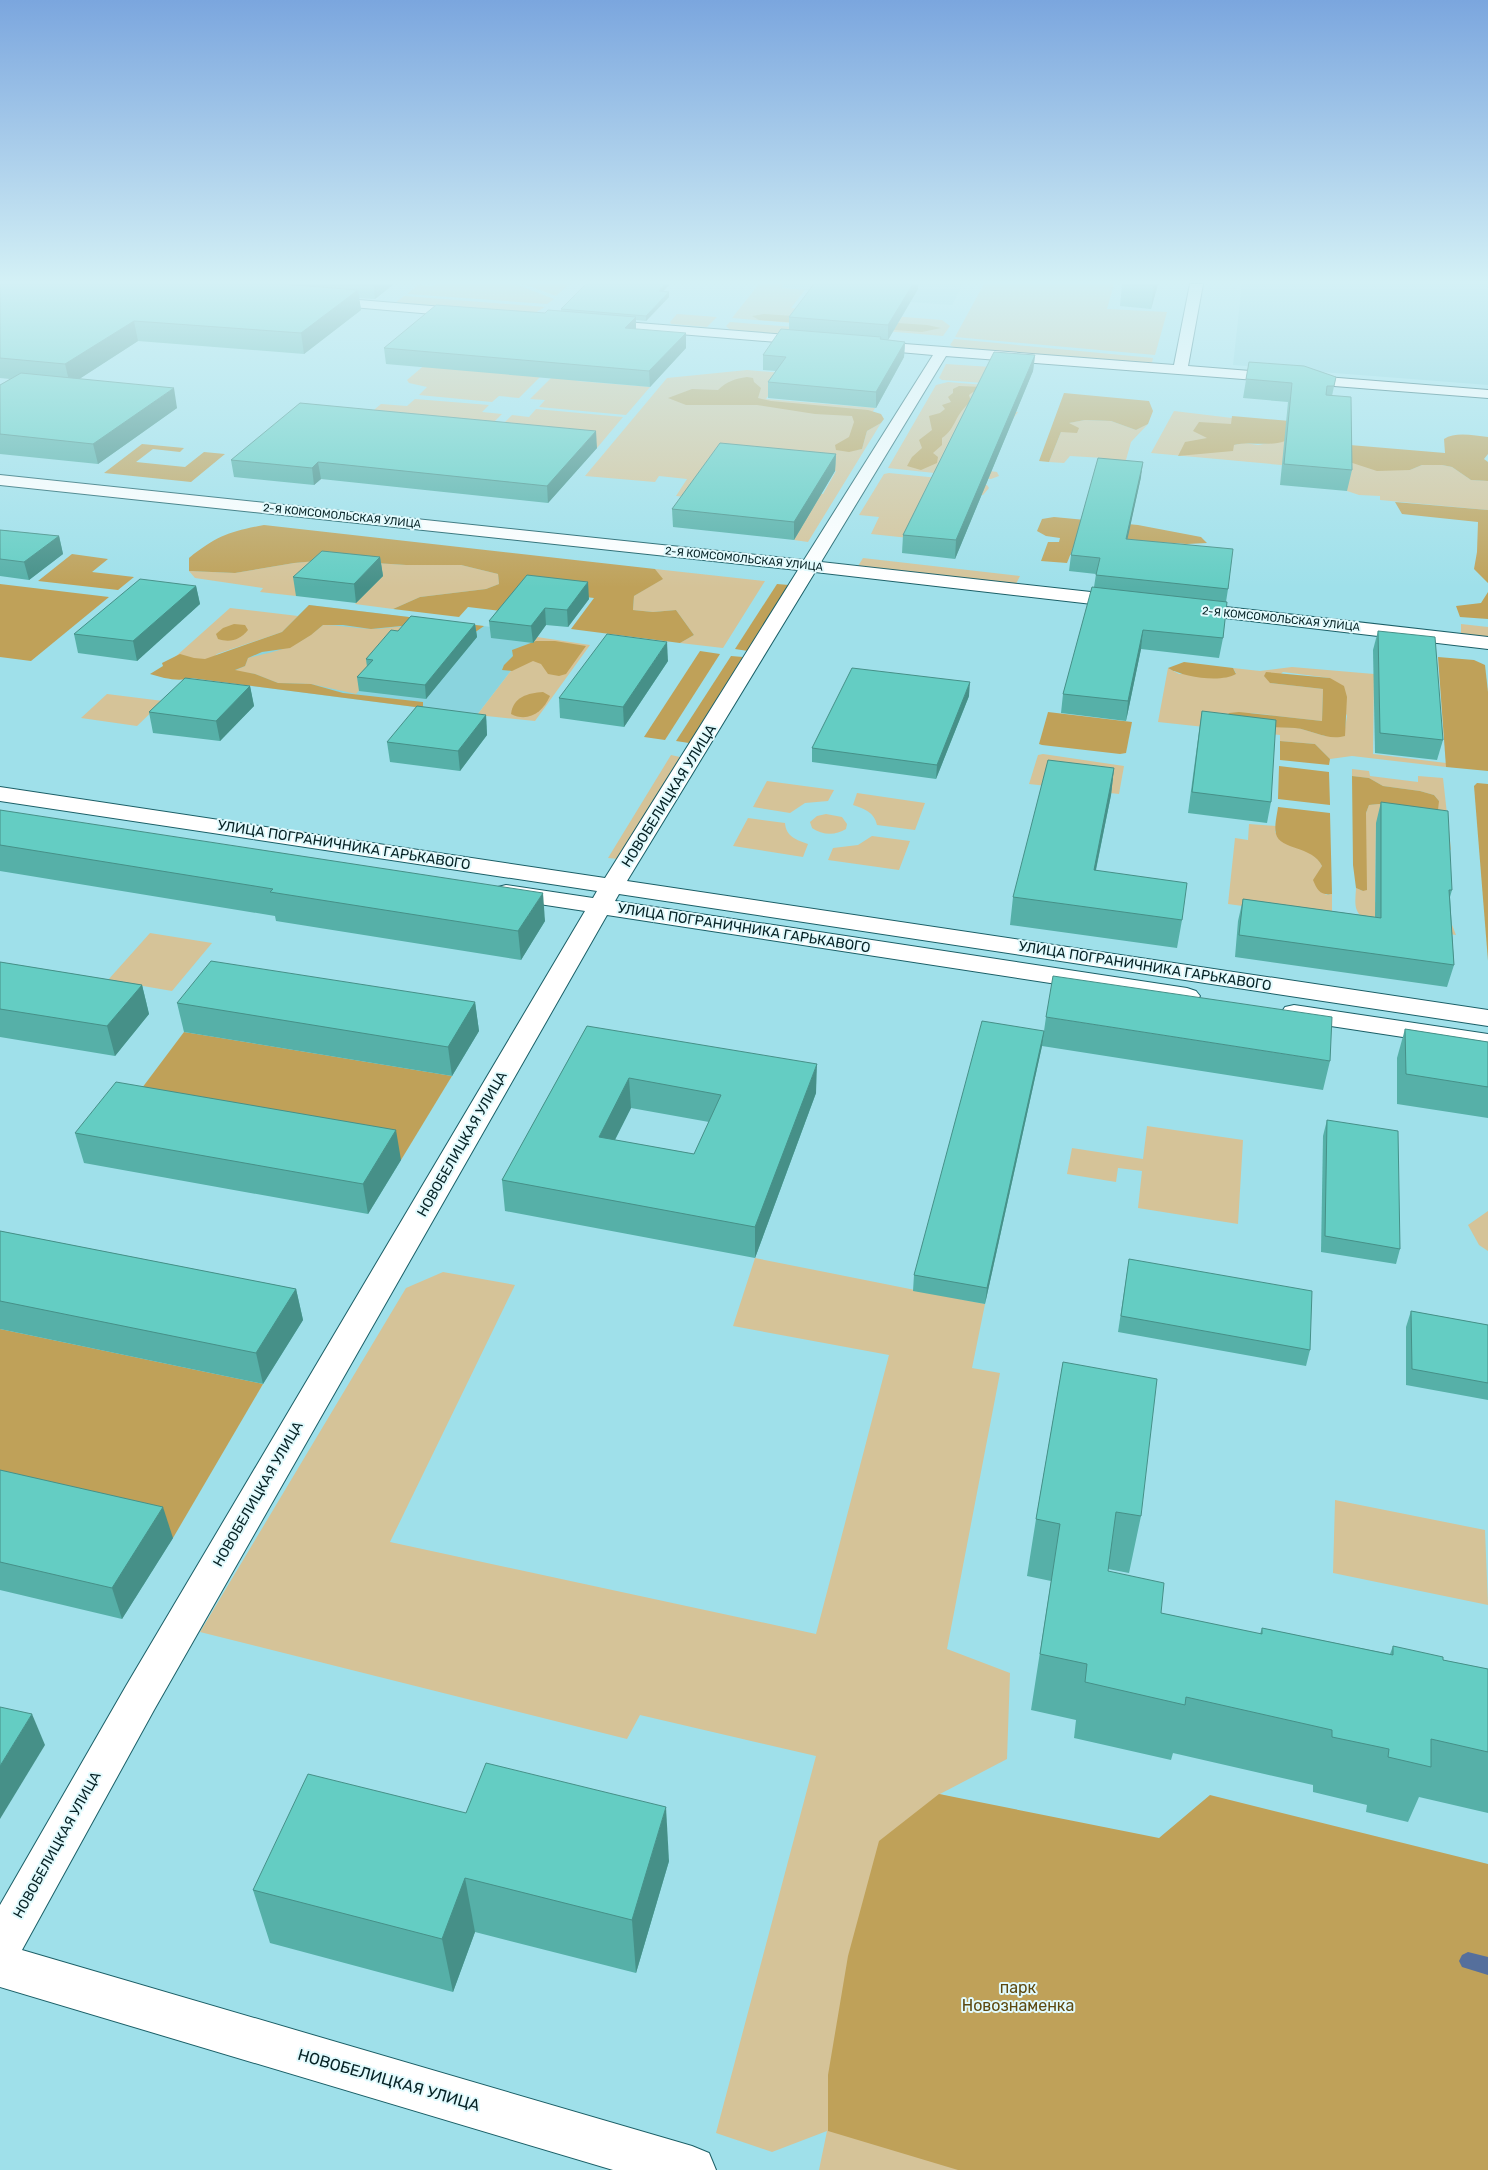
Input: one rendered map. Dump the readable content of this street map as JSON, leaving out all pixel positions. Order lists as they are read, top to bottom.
{
  "streets": {
    "street": ["2-Я КОМСОМОЛЬСКАЯ УЛИЦА", "НОВОБЕЛИЦКАЯ УЛИЦА", "УЛИЦА ПОГРАНИЧНИКА ГАРЬКАВОГО"]
  },
  "crossings": [
    ["2-Я КОМСОМОЛЬСКАЯ УЛИЦА", "НОВОБЕЛИЦКАЯ УЛИЦА"],
    ["НОВОБЕЛИЦКАЯ УЛИЦА", "УЛИЦА ПОГРАНИЧНИКА ГАРЬКАВОГО"]
  ],
  "parks": ["парк Новознаменка"]
}
